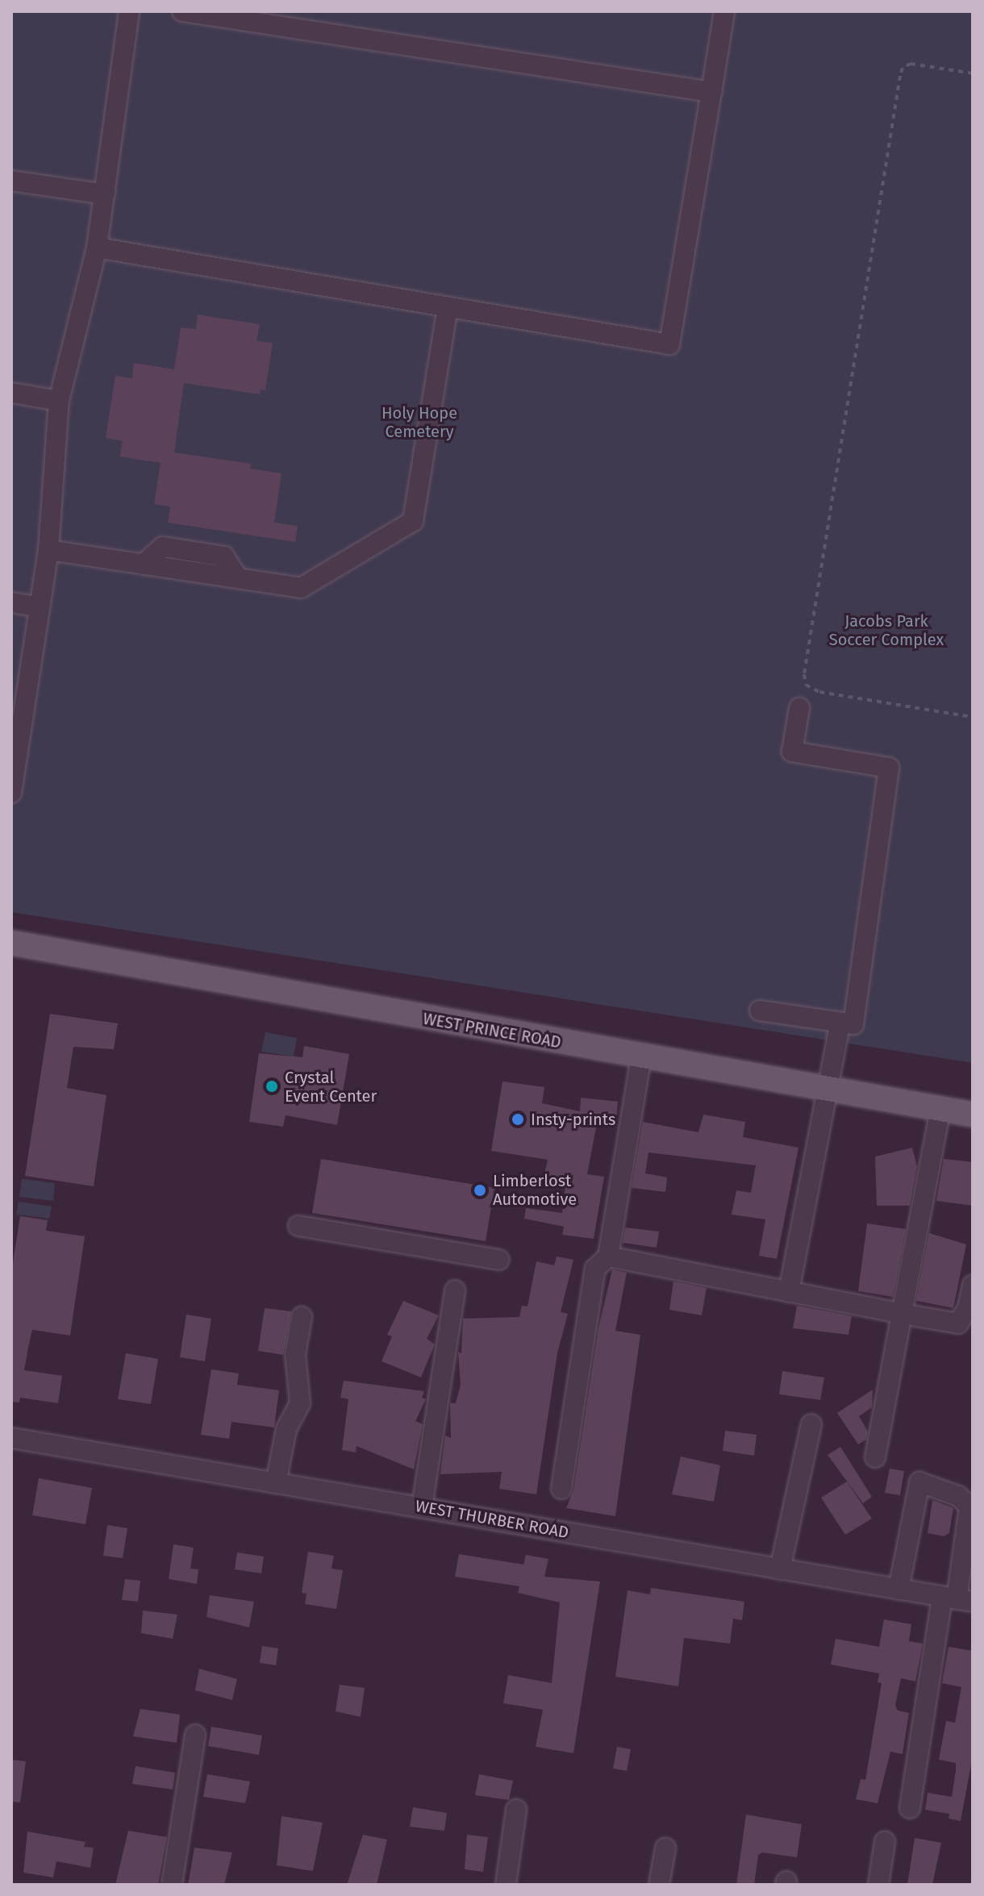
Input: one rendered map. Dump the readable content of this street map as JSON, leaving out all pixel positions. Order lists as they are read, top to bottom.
{
  "streets": {
    "main road": ["WEST PRINCE ROAD"],
    "street": ["WEST THURBER ROAD"]
  },
  "parks": ["Holy Hope Cemetery", "Jacobs Park Soccer Complex"],
  "places": ["Crystal Event Center", "Insty-prints", "Limberlost Automotive"]
}
